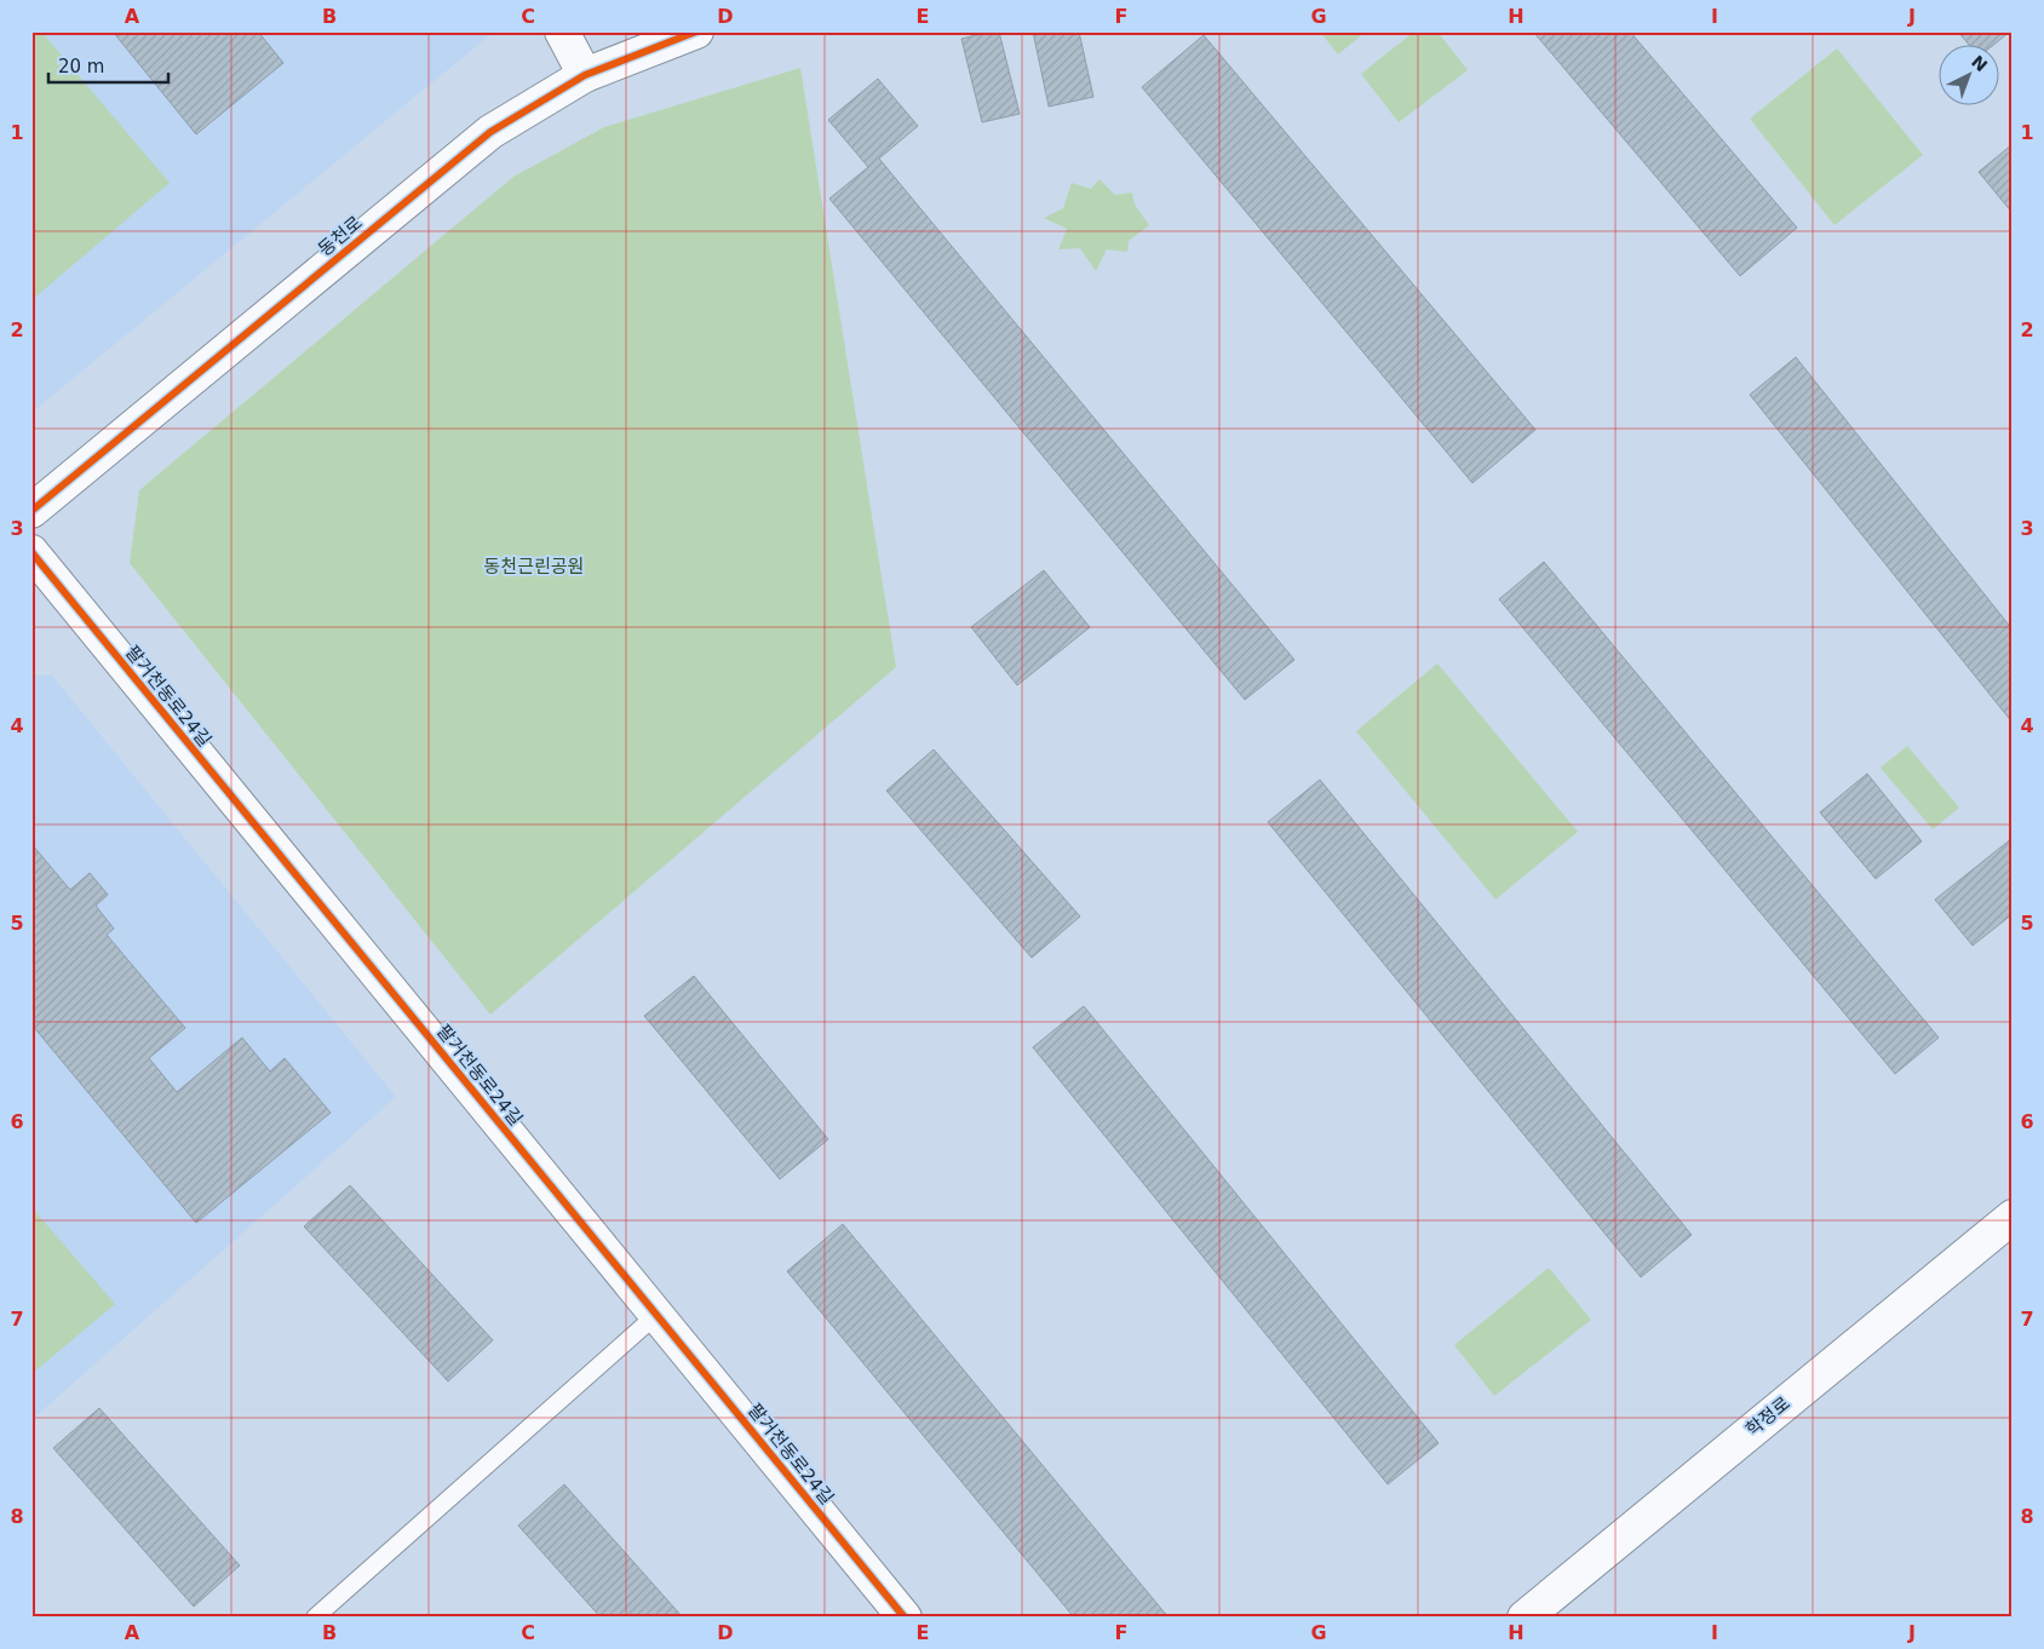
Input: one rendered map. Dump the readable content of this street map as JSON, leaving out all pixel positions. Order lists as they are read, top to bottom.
{
  "streets": {
    "street": ["동천로", "팔거천동로24길", "학정로"]
  },
  "parks": ["동천근린공원"],
  "scale_bar": "20 m",
  "north": "top right",
  "grid": {
    "columns": [
      "A",
      "B",
      "C",
      "D",
      "E",
      "F",
      "G",
      "H",
      "I",
      "J"
    ],
    "rows": [
      "1",
      "2",
      "3",
      "4",
      "5",
      "6",
      "7",
      "8"
    ]
  }
}
